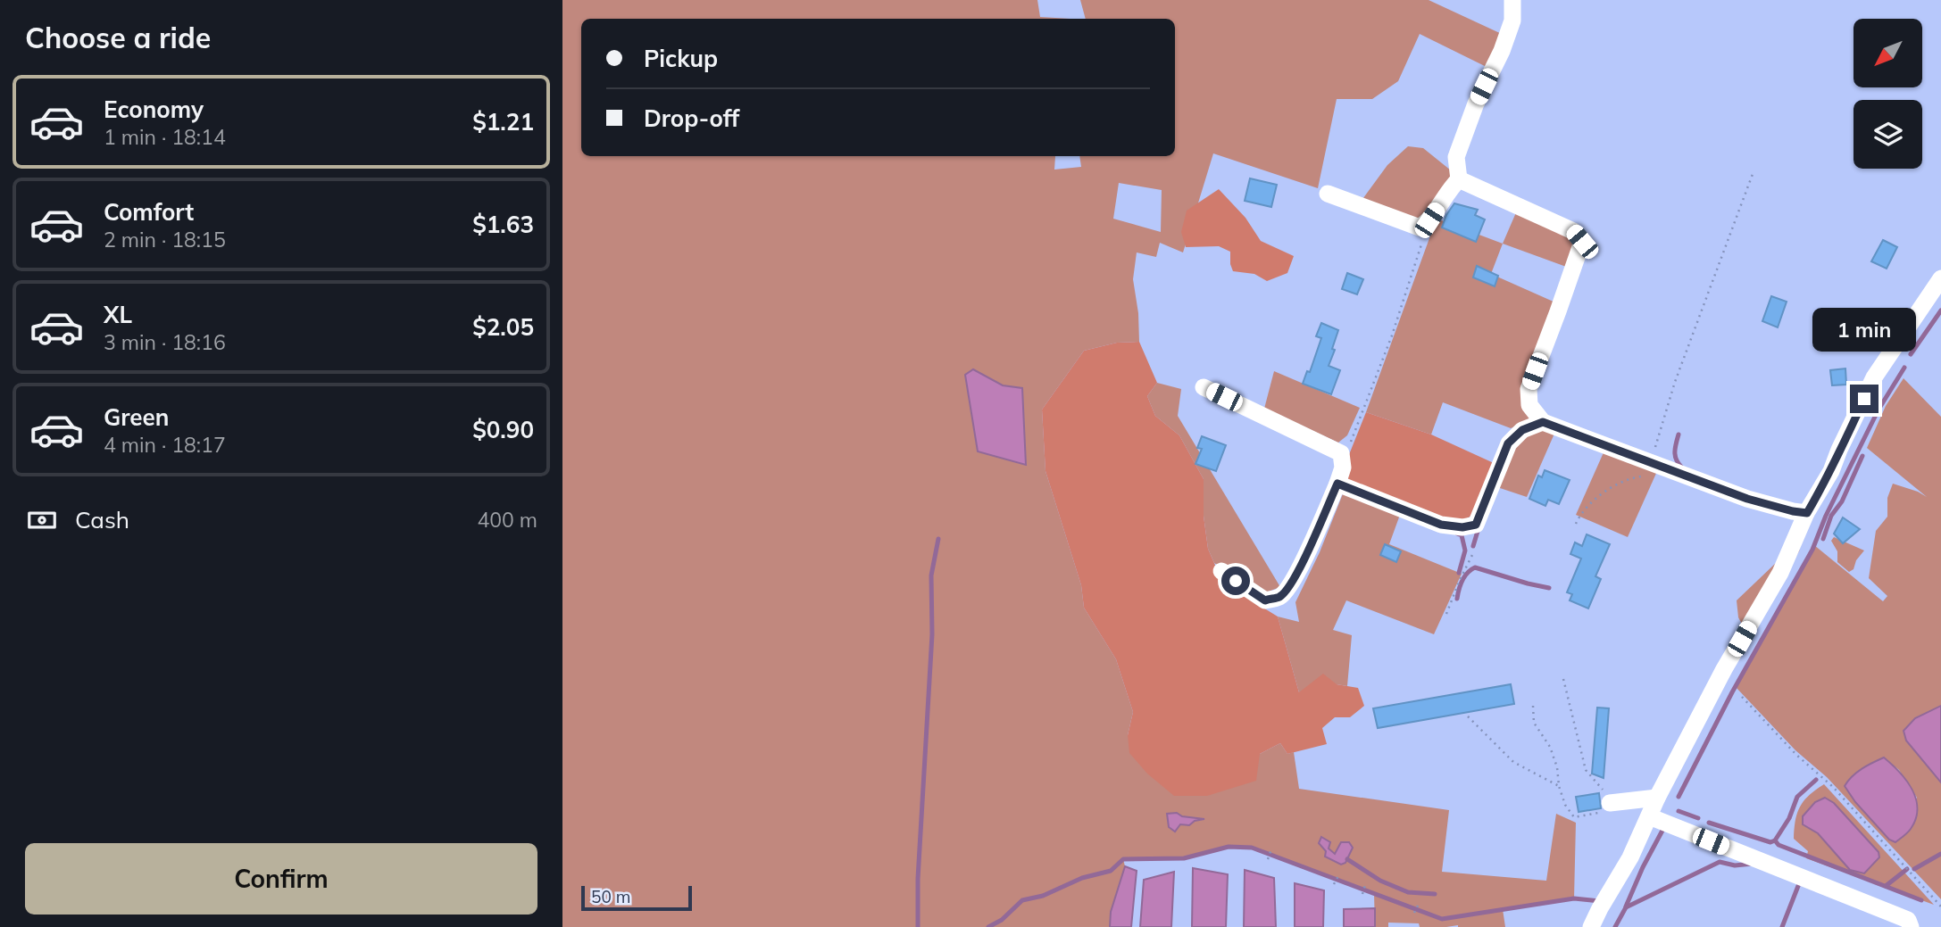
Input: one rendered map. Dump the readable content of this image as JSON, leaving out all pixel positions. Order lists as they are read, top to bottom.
{
  "scale_bar": "50 m",
  "north": "bottom left",
  "page": {
    "heading": "Choose a ride",
    "banner": ["Pickup", "Drop-off"],
    "list": [
      {
        "name": "Economy",
        "note": "1 min · 18:14",
        "value": "$1.21"
      },
      {
        "name": "Comfort",
        "note": "2 min · 18:15",
        "value": "$1.63"
      },
      {
        "name": "XL",
        "note": "3 min · 18:16",
        "value": "$2.05"
      },
      {
        "name": "Green",
        "note": "4 min · 18:17",
        "value": "$0.90"
      }
    ],
    "bubble": "1 min",
    "pay": ["Cash", "400 m"],
    "buttons": "Confirm",
    "scale": "50 m"
  }
}
